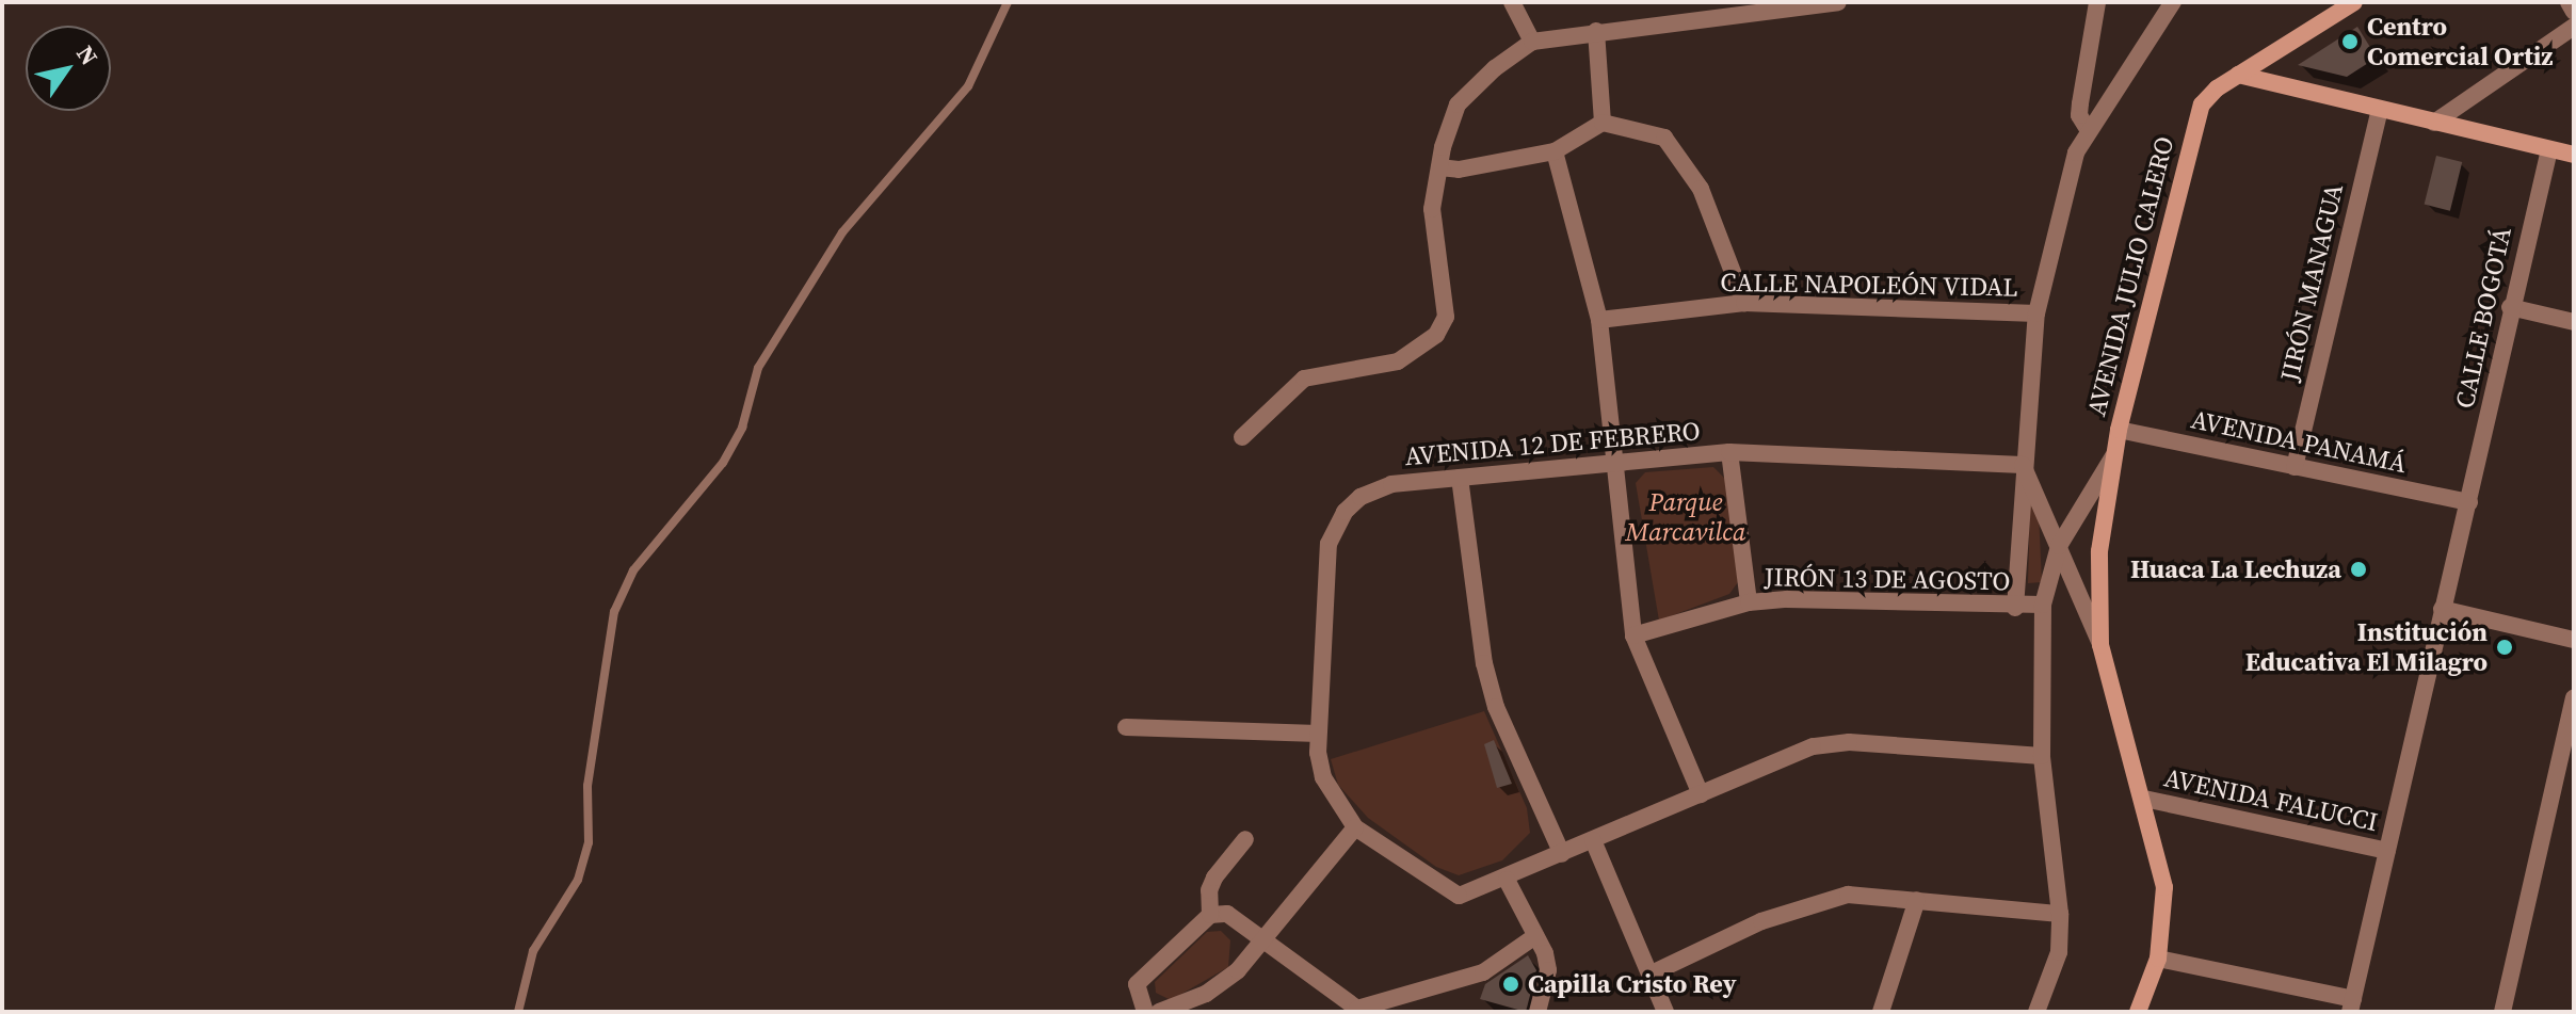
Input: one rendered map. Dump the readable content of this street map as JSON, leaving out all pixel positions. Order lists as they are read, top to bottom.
{
  "streets": {
    "street": [
      "AVENIDA JULIO CALERO",
      "JIRÓN MANAGUA",
      "CALLE NAPOLEÓN VIDAL",
      "CALLE BOGOTÁ",
      "AVENIDA PANAMÁ",
      "AVENIDA 12 DE FEBRERO",
      "JIRÓN 13 DE AGOSTO",
      "AVENIDA FALUCCI"
    ]
  },
  "crossings": [
    ["AVENIDA JULIO CALERO", "AVENIDA PANAMÁ"],
    ["AVENIDA JULIO CALERO", "AVENIDA 12 DE FEBRERO"],
    ["AVENIDA JULIO CALERO", "AVENIDA FALUCCI"],
    ["JIRÓN MANAGUA", "AVENIDA PANAMÁ"],
    ["CALLE BOGOTÁ", "AVENIDA PANAMÁ"],
    ["CALLE BOGOTÁ", "AVENIDA FALUCCI"]
  ],
  "parks": ["Parque Marcavilca"],
  "places": [
    "Centro Comercial Ortiz",
    "Huaca La Lechuza",
    "Institución Educativa El Milagro",
    "Capilla Cristo Rey"
  ],
  "north": "top right"
}
